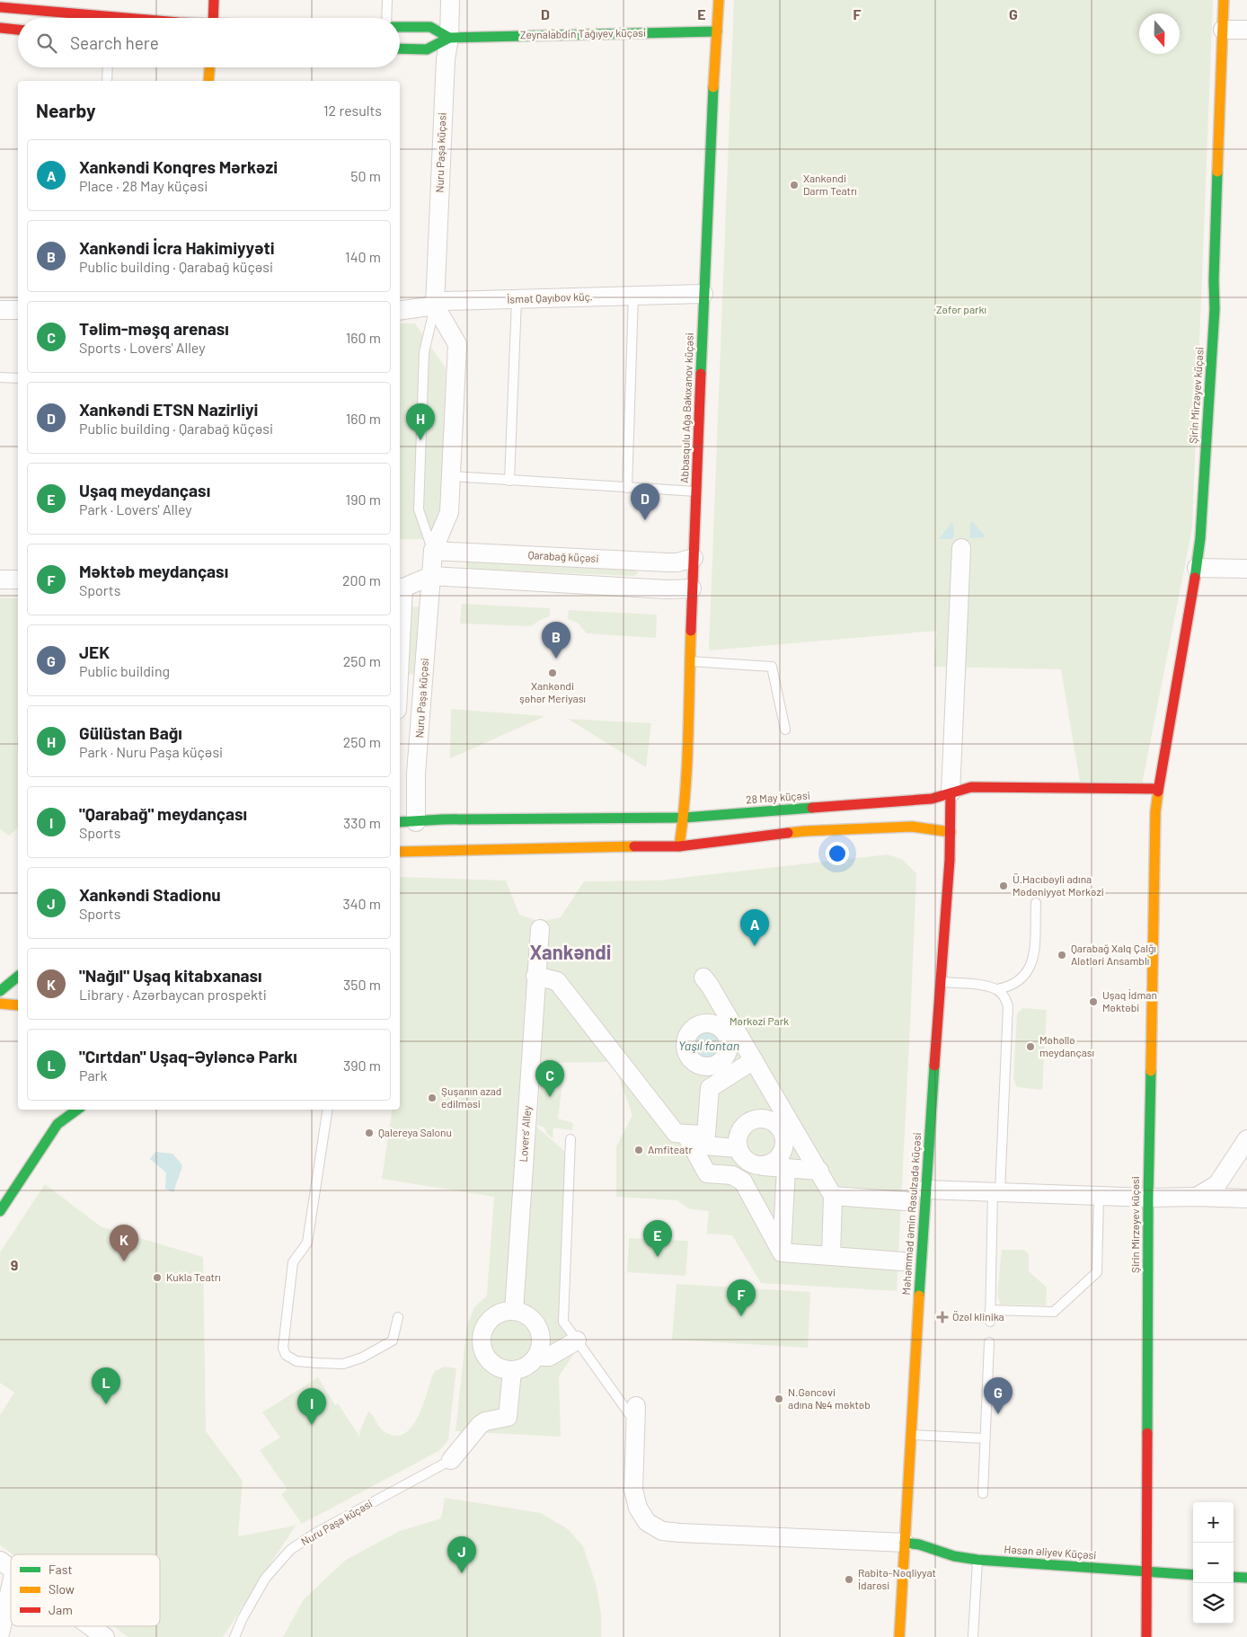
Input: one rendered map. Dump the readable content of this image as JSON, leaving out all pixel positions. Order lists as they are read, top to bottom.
{
  "streets": {
    "street": [
      "Zeynalabdin Tağıyev küçəsi",
      "Nuru Paşa küçəsi",
      "İsmət Qayıbov küç.",
      "Şirin Mirzəyev küçəsi",
      "Abbasqulu Ağa Bakıxanov küçəsi",
      "Qarabağ küçəsi",
      "28 May küçəsi",
      "Lovers' Alley",
      "Məhəmməd Əmin Rəsulzadə küçəsi",
      "Həsən Əliyev Küçəsi"
    ]
  },
  "crossings": [
    ["Zeynalabdin Tağıyev küçəsi", "Nuru Paşa küçəsi"],
    ["Zeynalabdin Tağıyev küçəsi", "Abbasqulu Ağa Bakıxanov küçəsi"],
    ["Nuru Paşa küçəsi", "İsmət Qayıbov küç."],
    ["Nuru Paşa küçəsi", "Qarabağ küçəsi"],
    ["Nuru Paşa küçəsi", "28 May küçəsi"],
    ["İsmət Qayıbov küç.", "Abbasqulu Ağa Bakıxanov küçəsi"],
    ["Şirin Mirzəyev küçəsi", "28 May küçəsi"],
    ["Şirin Mirzəyev küçəsi", "Həsən Əliyev Küçəsi"],
    ["Abbasqulu Ağa Bakıxanov küçəsi", "Qarabağ küçəsi"],
    ["Abbasqulu Ağa Bakıxanov küçəsi", "28 May küçəsi"],
    ["28 May küçəsi", "Məhəmməd Əmin Rəsulzadə küçəsi"],
    ["Məhəmməd Əmin Rəsulzadə küçəsi", "Həsən Əliyev Küçəsi"]
  ],
  "districts": ["Xankəndi"],
  "water": ["Yaşıl fontan"],
  "parks": ["Zəfər parkı", "Mərkəzi Park"],
  "places": {
    "other": [
      "Xankəndi Darm Teatrı",
      "Xankəndi şəhər Meriyası",
      "Ü.Hacıbəyli adına Mədəniyyət Mərkəzi",
      "Qarabağ Xalq Çalğı Alətləri Ansamblı",
      "Uşaq İdman Məktəbi",
      "Məhəllə meydançası",
      "Şuşanın azad edilməsi",
      "Qalereya Salonu",
      "Amfiteatr",
      "Kukla Teatrı",
      "N.Gəncəvi adına №4 məktəb",
      "Rabitə-Nəqliyyat İdarəsi"
    ],
    "health": ["Özəl klinika"]
  },
  "legend": ["Fast", "Slow", "Jam"],
  "north": "bottom",
  "page": {
    "search": "Search here",
    "heading": ["Nearby", "12 results"],
    "list": [
      {
        "mark": "A",
        "name": "Xankəndi Konqres Mərkəzi",
        "note": "Place · 28 May küçəsi",
        "value": "50 m"
      },
      {
        "mark": "B",
        "name": "Xankəndi İcra Hakimiyyəti",
        "note": "Public building · Qarabağ küçəsi",
        "value": "140 m"
      },
      {
        "mark": "C",
        "name": "Təlim-məşq arenası",
        "note": "Sports · Lovers' Alley",
        "value": "160 m"
      },
      {
        "mark": "D",
        "name": "Xankəndi ETSN Nazirliyi",
        "note": "Public building · Qarabağ küçəsi",
        "value": "160 m"
      },
      {
        "mark": "E",
        "name": "Uşaq meydançası",
        "note": "Park · Lovers' Alley",
        "value": "190 m"
      },
      {
        "mark": "F",
        "name": "Məktəb meydançası",
        "note": "Sports",
        "value": "200 m"
      },
      {
        "mark": "G",
        "name": "JEK",
        "note": "Public building",
        "value": "250 m"
      },
      {
        "mark": "H",
        "name": "Gülüstan Bağı",
        "note": "Park · Nuru Paşa küçəsi",
        "value": "250 m"
      },
      {
        "mark": "I",
        "name": "\"Qarabağ\" meydançası",
        "note": "Sports",
        "value": "330 m"
      },
      {
        "mark": "J",
        "name": "Xankəndi Stadionu",
        "note": "Sports",
        "value": "340 m"
      },
      {
        "mark": "K",
        "name": "\"Nağıl\" Uşaq kitabxanası",
        "note": "Library · Azərbaycan prospekti",
        "value": "350 m"
      },
      {
        "mark": "L",
        "name": "\"Cırtdan\" Uşaq-Əyləncə Parkı",
        "note": "Park",
        "value": "390 m"
      }
    ],
    "pins": [
      "H",
      "D",
      "B",
      "A",
      "C",
      "E",
      "K",
      "F",
      "L",
      "G",
      "I",
      "J"
    ],
    "map_buttons": ["+", "−"]
  },
  "grid": {
    "columns": [
      "D",
      "E",
      "F",
      "G"
    ],
    "rows": ["9"]
  }
}
